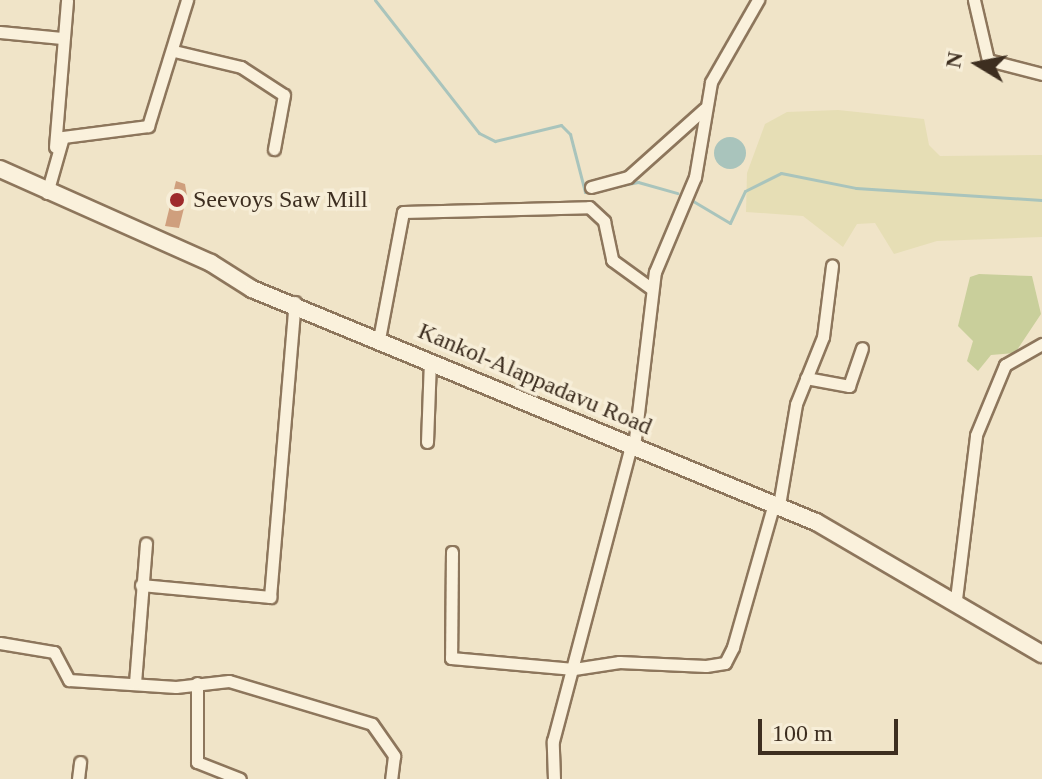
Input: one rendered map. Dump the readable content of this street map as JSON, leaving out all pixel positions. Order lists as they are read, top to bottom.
{
  "streets": {
    "main road": ["Kankol-Alappadavu Road"]
  },
  "places": ["Seevoys Saw Mill"],
  "scale_bar": "100 m",
  "north": "left"
}
